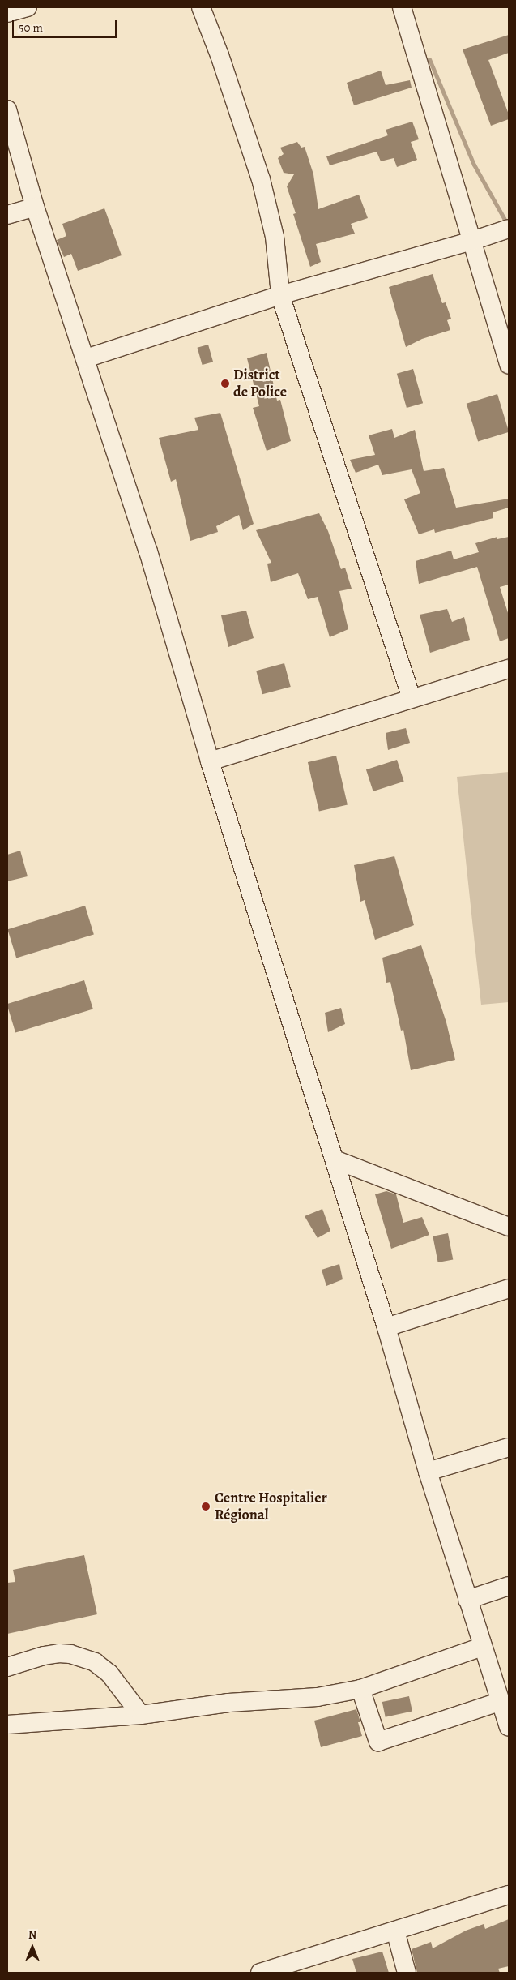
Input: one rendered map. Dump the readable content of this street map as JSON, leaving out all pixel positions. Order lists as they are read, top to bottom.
{
  "places": ["District de Police", "Centre Hospitalier Régional"],
  "scale_bar": "50 m",
  "north": "top"
}
